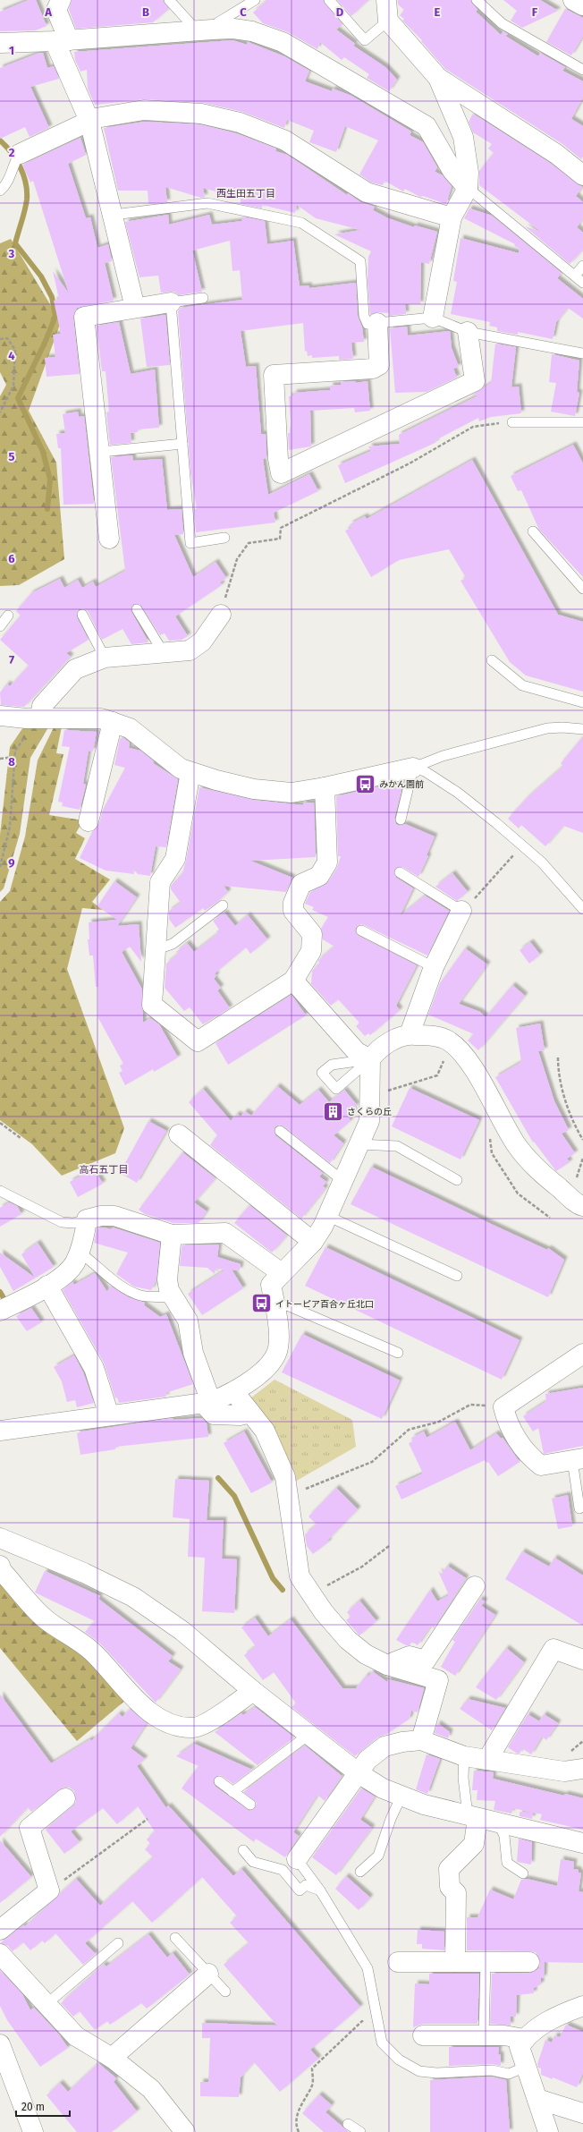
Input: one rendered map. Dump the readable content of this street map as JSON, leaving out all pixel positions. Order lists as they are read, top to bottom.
{
  "districts": ["西生田五丁目", "高石五丁目"],
  "places": {
    "bus stop": ["みかん園前", "イトーピア百合ヶ丘北口"],
    "building": ["さくらの丘"]
  },
  "scale_bar": "20 m",
  "grid": {
    "columns": [
      "A",
      "B",
      "C",
      "D",
      "E",
      "F"
    ],
    "rows": [
      "1",
      "2",
      "3",
      "4",
      "5",
      "6",
      "7",
      "8",
      "9"
    ]
  }
}
